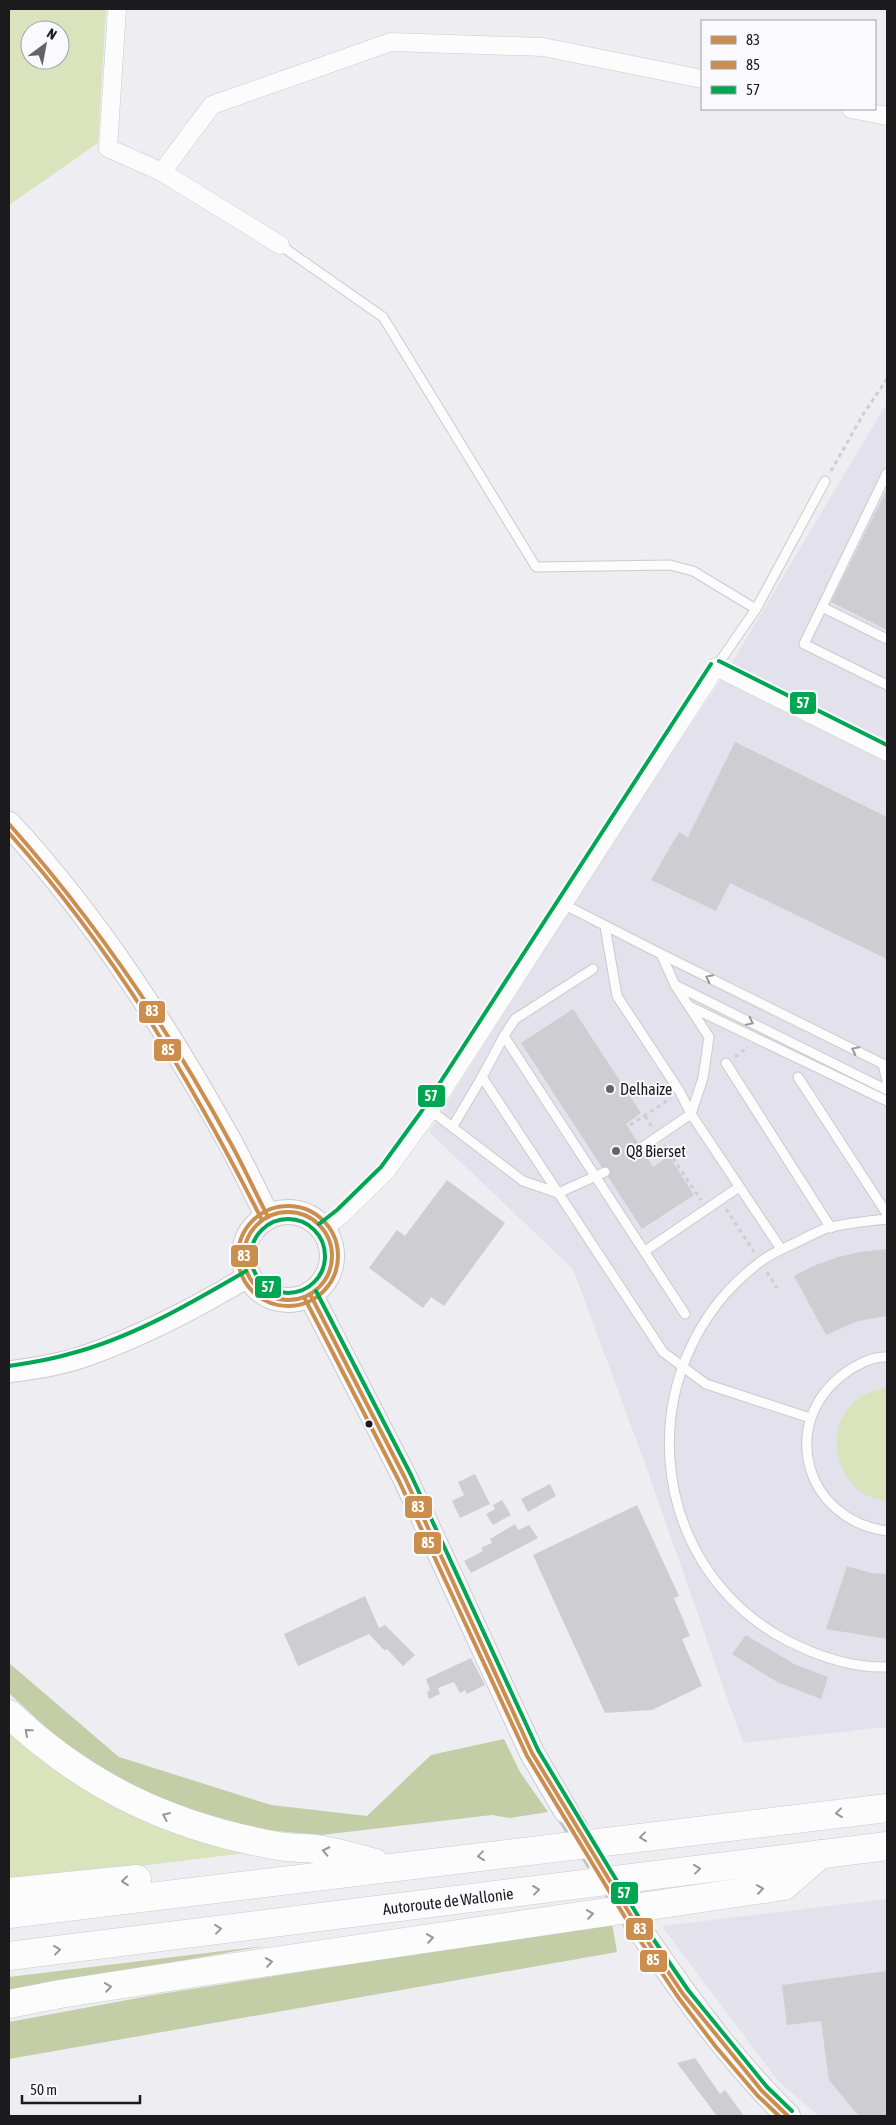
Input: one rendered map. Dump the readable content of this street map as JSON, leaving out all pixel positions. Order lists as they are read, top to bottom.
{
  "streets": {
    "highway": ["Autoroute de Wallonie"]
  },
  "places": ["Delhaize", "Q8 Bierset"],
  "lines": ["transit line 57", "transit line 83", "transit line 85"],
  "legend": ["83", "85", "57"],
  "scale_bar": "50 m",
  "north": "top right"
}
